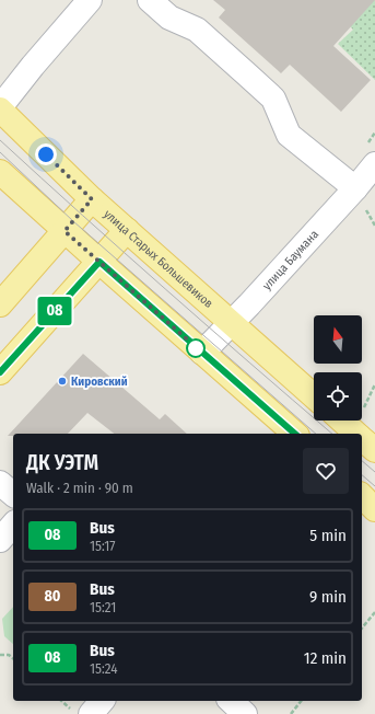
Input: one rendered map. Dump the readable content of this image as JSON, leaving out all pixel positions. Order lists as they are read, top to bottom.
{
  "streets": {
    "main road": ["улица Старых Большевиков"],
    "street": ["улица Баумана"]
  },
  "crossings": [
    ["улица Старых Большевиков", "улица Баумана"]
  ],
  "places": ["Кировский"],
  "lines": ["bus line 08"],
  "north": "top",
  "page": {
    "on_map": "08",
    "heading": ["ДК УЭТМ", "Walk · 2 min · 90 m"],
    "list": [
      {
        "mark": "08",
        "name": "Bus",
        "note": "15:17",
        "value": "5 min"
      },
      {
        "mark": "80",
        "name": "Bus",
        "note": "15:21",
        "value": "9 min"
      },
      {
        "mark": "08",
        "name": "Bus",
        "note": "15:24",
        "value": "12 min"
      }
    ]
  }
}
